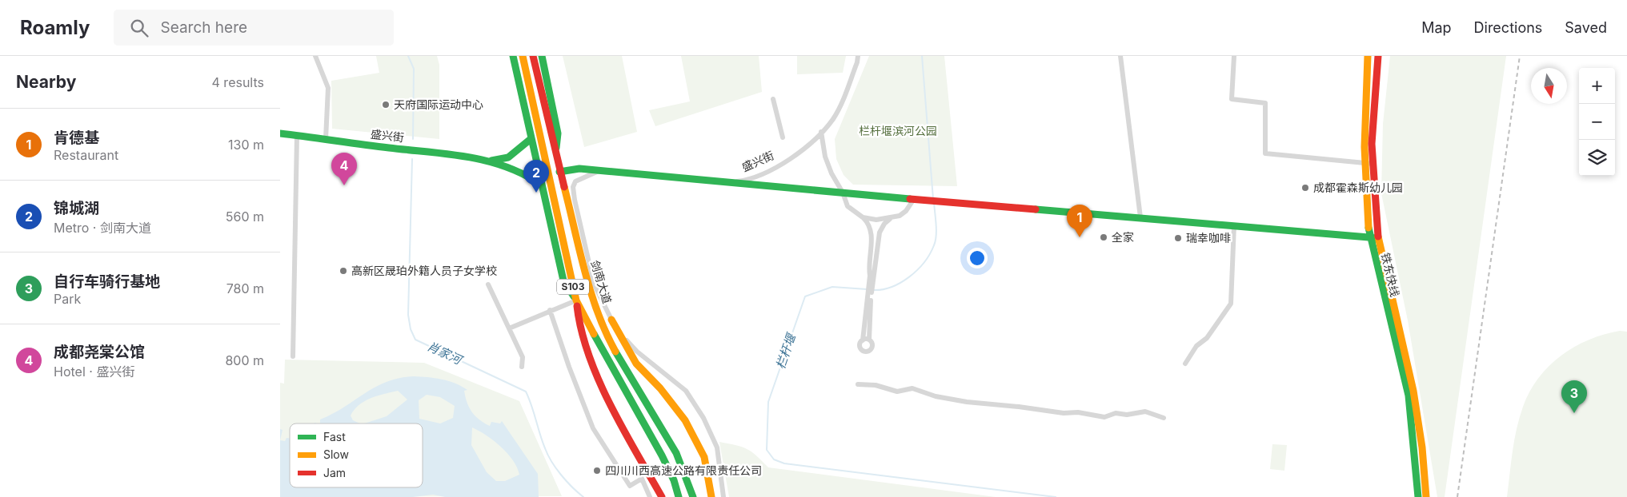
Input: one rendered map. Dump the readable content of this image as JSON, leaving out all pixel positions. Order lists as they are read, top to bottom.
{
  "streets": {
    "main road": [
      "盛兴街",
      "铁东快线",
      "剑南大道",
      "S103"
    ]
  },
  "crossings": [
    ["盛兴街", "剑南大道"]
  ],
  "water": ["栏杆堰", "肖家河"],
  "parks": ["栏杆堰滨河公园"],
  "places": [
    "天府国际运动中心",
    "成都霍森斯幼儿园",
    "全家",
    "瑞幸咖啡",
    "高新区晟珀外籍人员子女学校",
    "四川川西高速公路有限责任公司"
  ],
  "legend": ["Fast", "Slow", "Jam"],
  "north": "bottom",
  "page": {
    "header": "Roamly",
    "search": "Search here",
    "nav": ["Map", "Directions", "Saved"],
    "heading": ["Nearby", "4 results"],
    "map_buttons": ["+", "−"],
    "list": [
      {
        "mark": "1",
        "name": "肯德基",
        "note": "Restaurant",
        "value": "130 m"
      },
      {
        "mark": "2",
        "name": "锦城湖",
        "note": "Metro · 剑南大道",
        "value": "560 m"
      },
      {
        "mark": "3",
        "name": "自行车骑行基地",
        "note": "Park",
        "value": "780 m"
      },
      {
        "mark": "4",
        "name": "成都尧棠公馆",
        "note": "Hotel · 盛兴街",
        "value": "800 m"
      }
    ],
    "pins": [
      "4",
      "2",
      "1",
      "3"
    ]
  }
}
